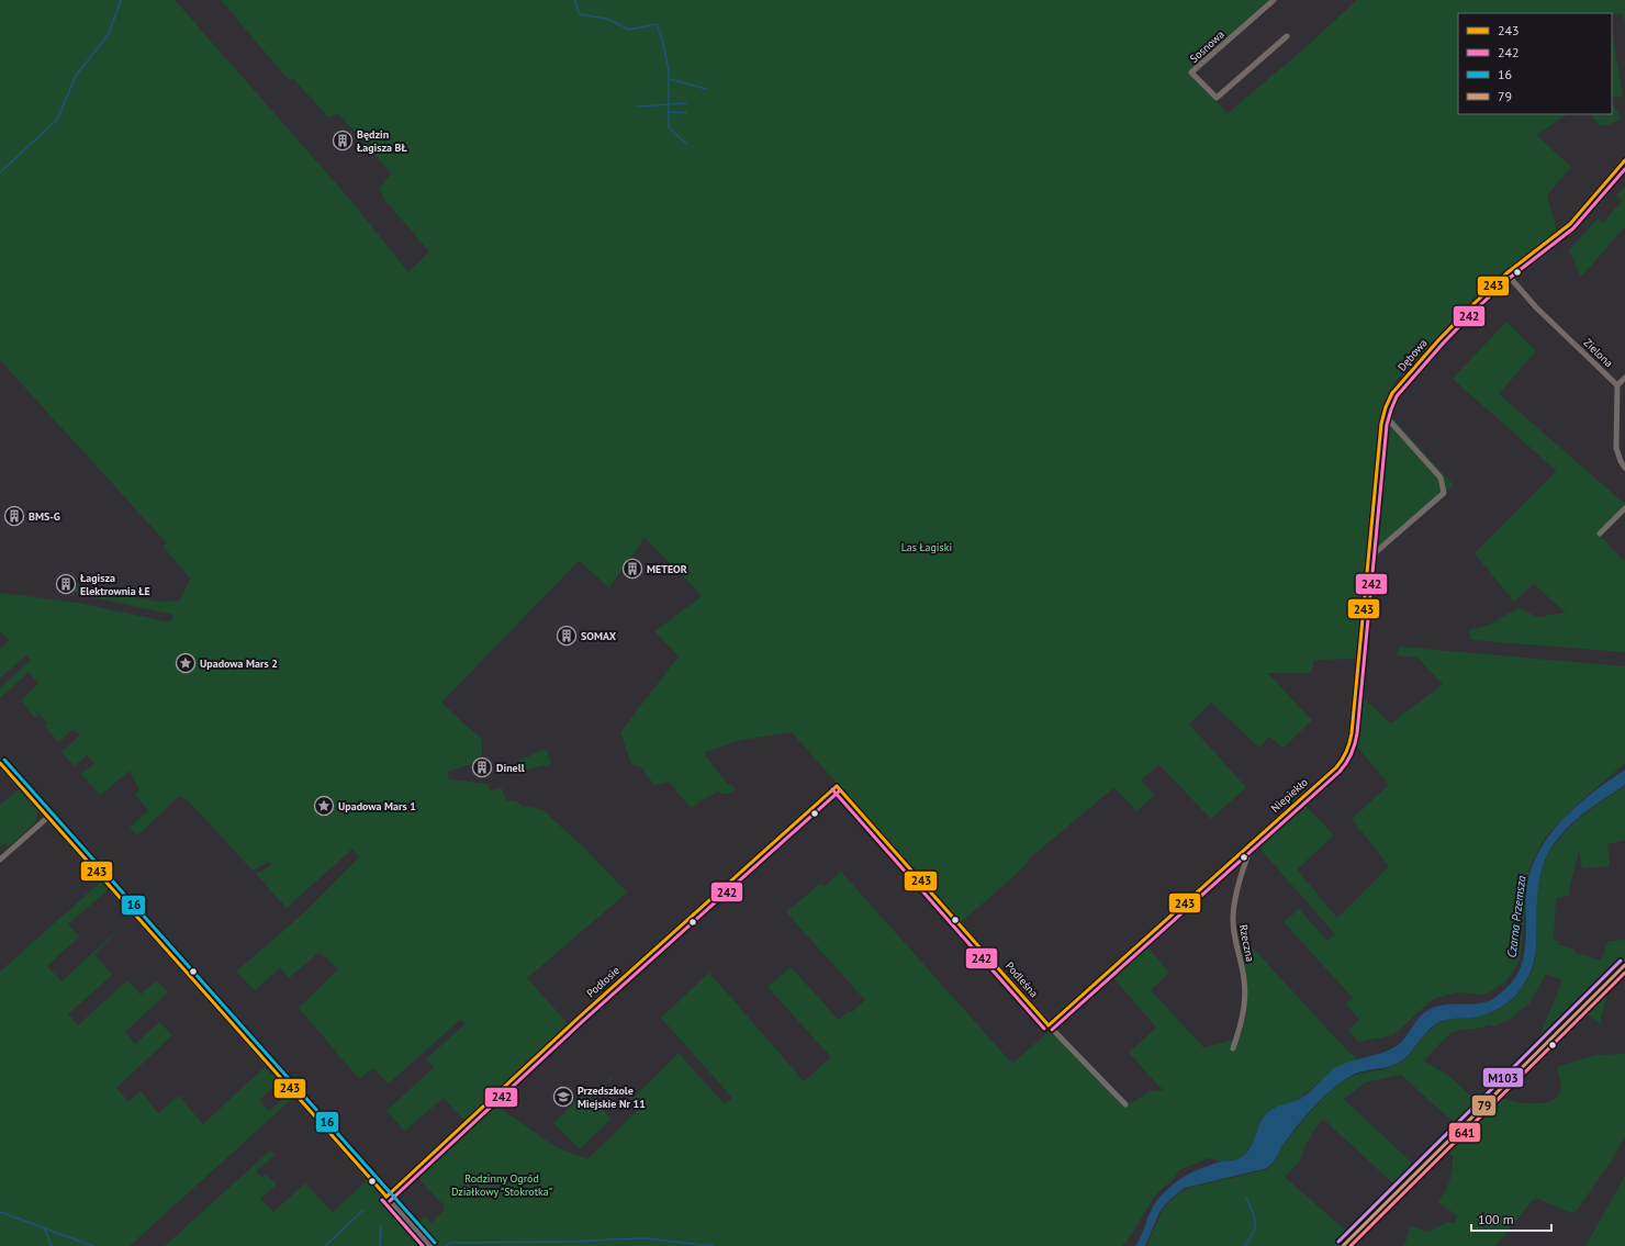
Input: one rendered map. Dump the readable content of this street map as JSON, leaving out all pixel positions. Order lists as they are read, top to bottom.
{
  "streets": {
    "street": [
      "Sosnowa",
      "Zielona",
      "Dębowa",
      "Niepiekło",
      "Rzeczna",
      "Podleśna",
      "Podłosie"
    ]
  },
  "crossings": [
    ["Zielona", "Dębowa"],
    ["Dębowa", "Niepiekło"],
    ["Niepiekło", "Rzeczna"],
    ["Niepiekło", "Podleśna"],
    ["Podleśna", "Podłosie"]
  ],
  "water": ["Czarna Przemsza"],
  "parks": ["Las Łagiski", "Rodzinny Ogród Działkowy \"Stokrotka\""],
  "places": {
    "building": [
      "Będzin Łagisza BŁ",
      "BMS-G",
      "METEOR",
      "Łagisza Elektrownia ŁE",
      "SOMAX",
      "Dinell"
    ],
    "place": ["Upadowa Mars 2", "Upadowa Mars 1"],
    "school or university": ["Przedszkole Miejskie Nr 11"]
  },
  "lines": [
    "transit line 243",
    "transit line 242",
    "transit line 16",
    "transit line M103",
    "transit line 79",
    "transit line 641"
  ],
  "legend": [
    "243",
    "242",
    "16",
    "79"
  ],
  "scale_bar": "100 m"
}
